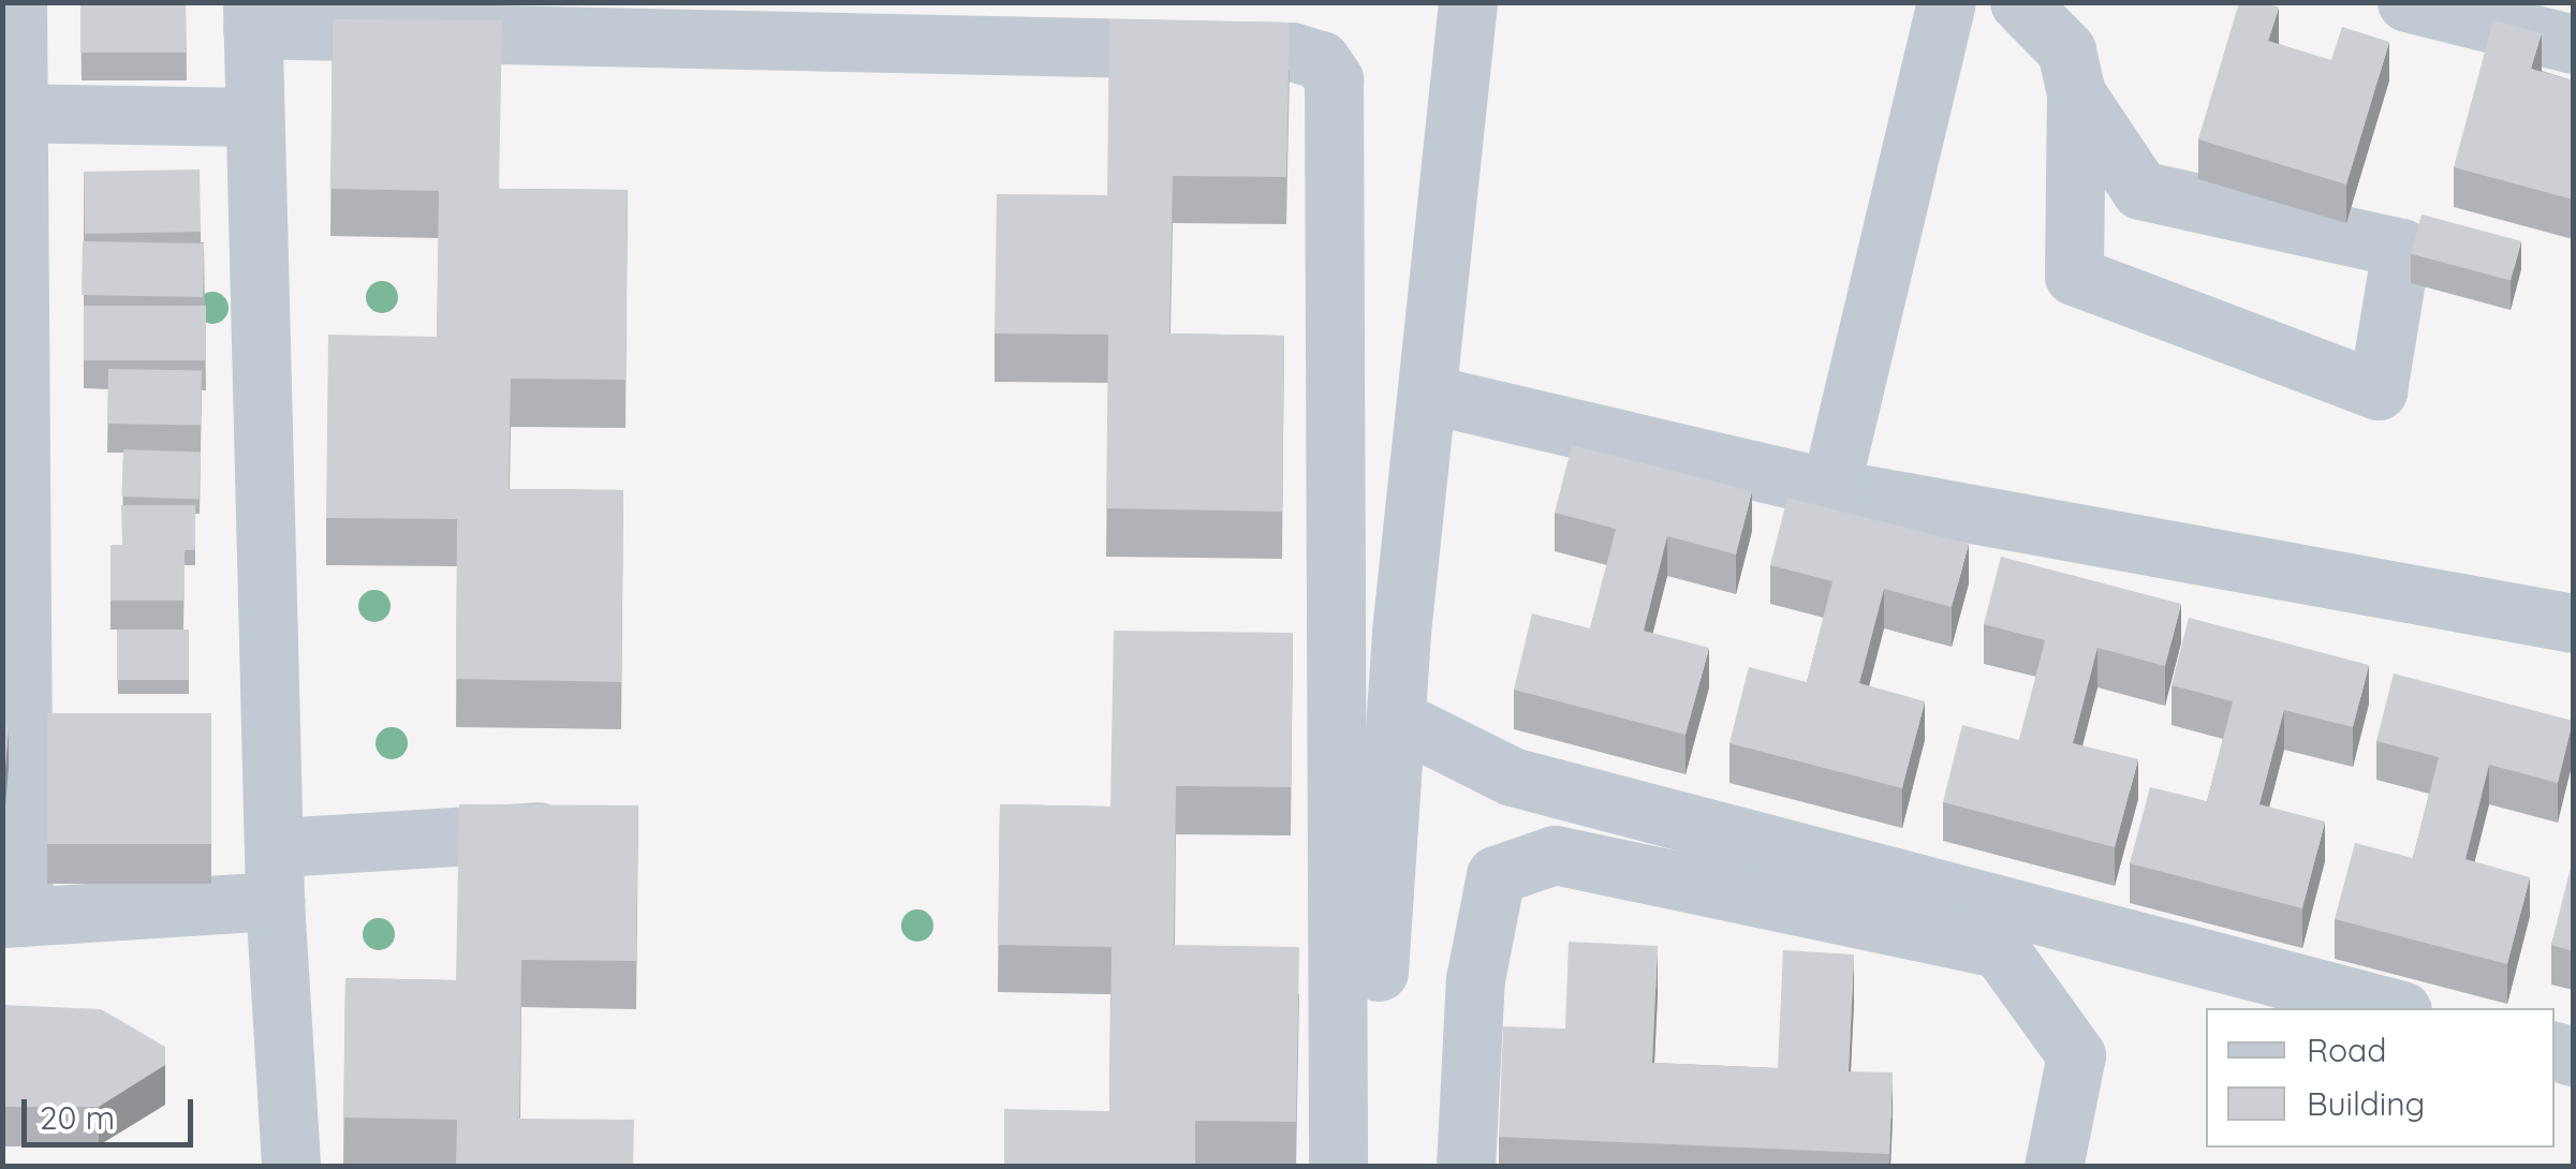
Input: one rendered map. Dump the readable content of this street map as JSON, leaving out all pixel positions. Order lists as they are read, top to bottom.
{
  "legend": ["Road", "Building"],
  "scale_bar": "20 m"
}
